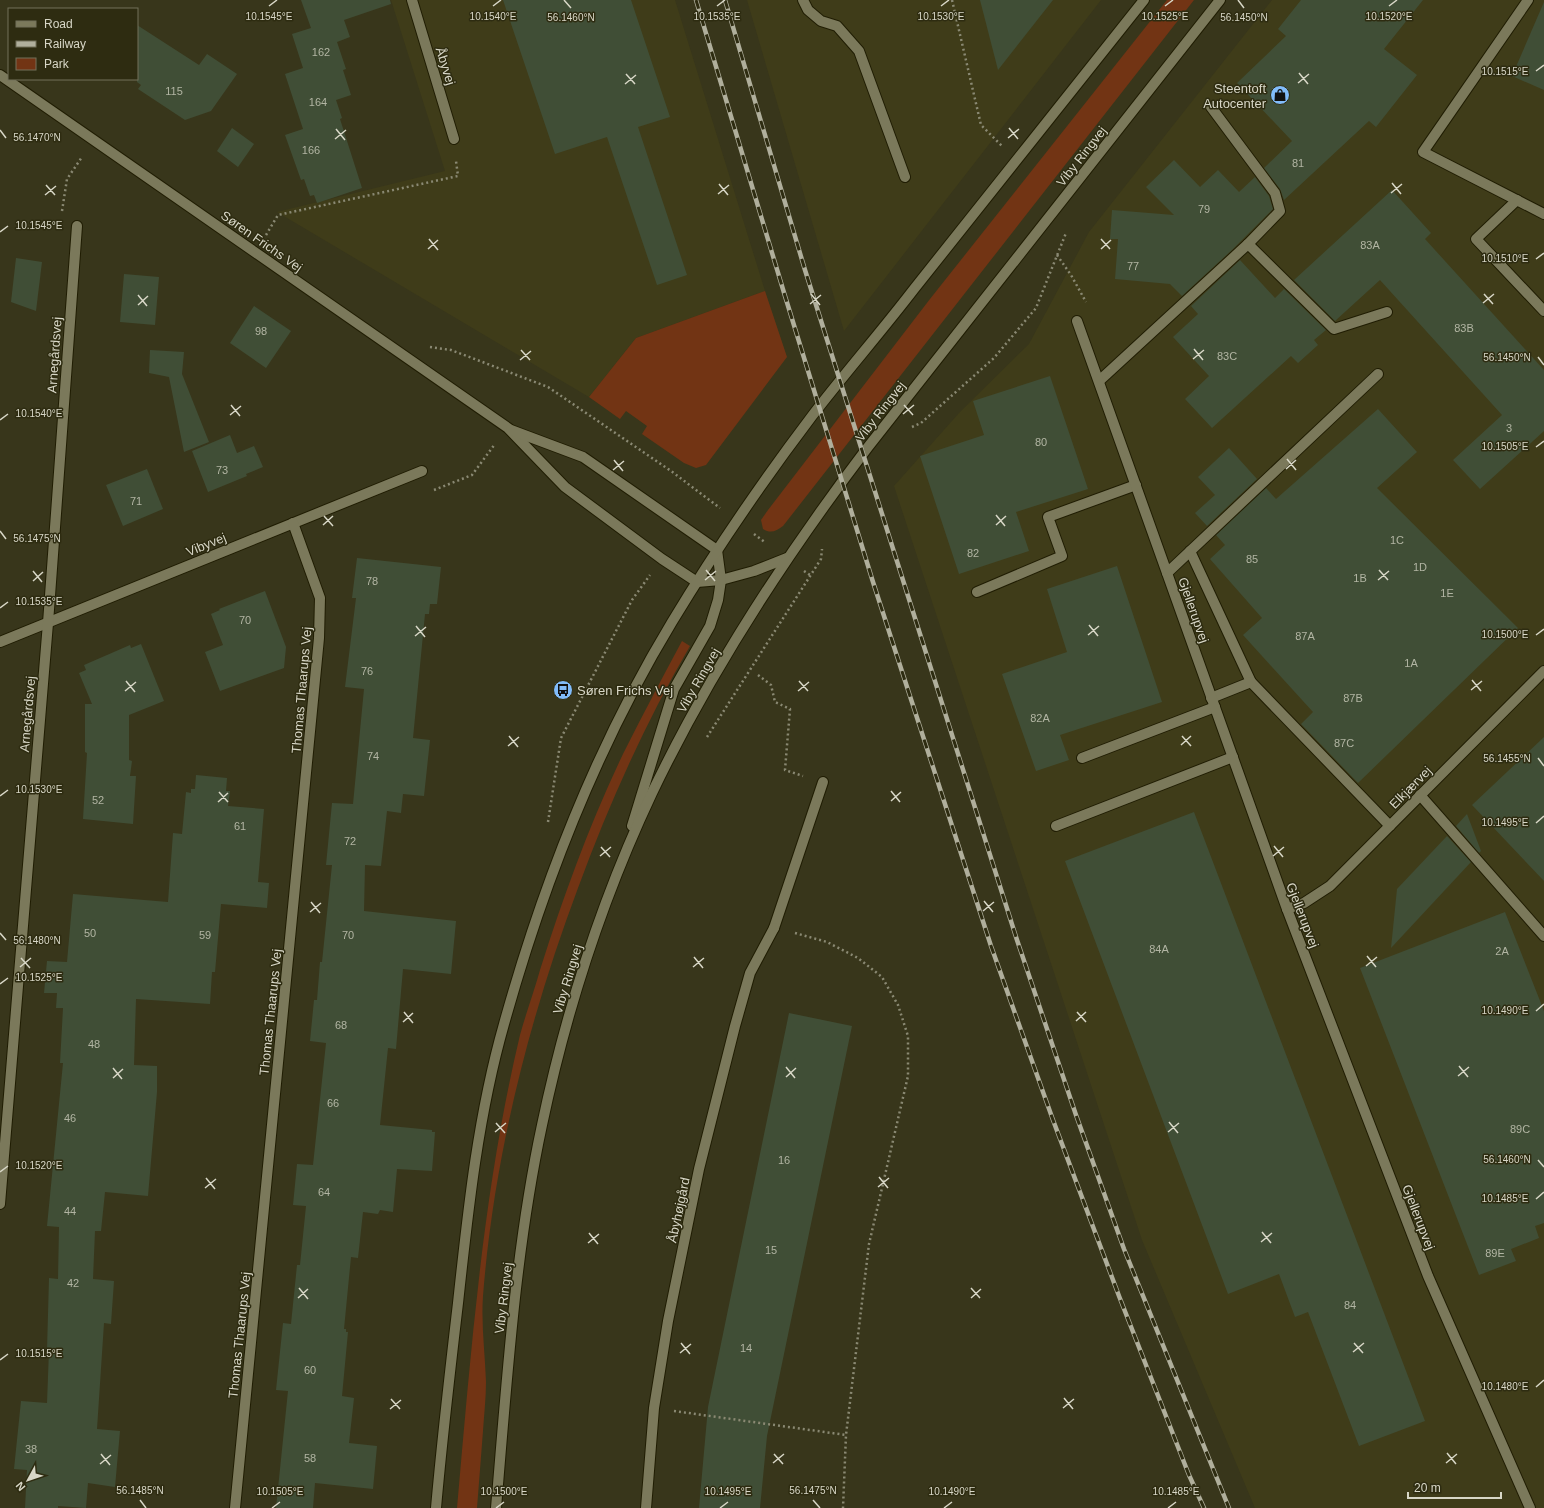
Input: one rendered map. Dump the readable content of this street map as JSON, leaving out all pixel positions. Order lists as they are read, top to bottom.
{
  "streets": {
    "street": [
      "Åbyvej",
      "Viby Ringvej",
      "Søren Frichs Vej",
      "Arnegårdsvej",
      "Vibyvej",
      "Gjellerupvej",
      "Thomas Thaarups Vej",
      "Elkjærvej",
      "Åbyhøjgård"
    ]
  },
  "crossings": [
    ["Arnegårdsvej", "Vibyvej"],
    ["Vibyvej", "Thomas Thaarups Vej"],
    ["Gjellerupvej", "Elkjærvej"]
  ],
  "places": {
    "shop": ["Steentoft Autocenter"],
    "bus stop": ["Søren Frichs Vej"]
  },
  "house_numbers": [
    "162",
    "115",
    "164",
    "166",
    "81",
    "79",
    "83A",
    "77",
    "83B",
    "98",
    "83C",
    "3",
    "80",
    "73",
    "71",
    "1C",
    "82",
    "85",
    "1D",
    "1B",
    "78",
    "1E",
    "70",
    "87A",
    "1A",
    "76",
    "87B",
    "82A",
    "87C",
    "74",
    "52",
    "61",
    "72",
    "50",
    "59",
    "70",
    "84A",
    "2A",
    "68",
    "48",
    "66",
    "46",
    "89C",
    "16",
    "64",
    "44",
    "15",
    "89E",
    "42",
    "84",
    "14",
    "60",
    "38",
    "58"
  ],
  "legend": ["Road", "Railway", "Park"],
  "scale_bar": "20 m",
  "north": "bottom left",
  "coordinates": [
    "10.1535°E",
    "10.1530°E",
    "10.1545°E",
    "10.1540°E",
    "10.1525°E",
    "10.1520°E",
    "56.1460°N",
    "56.1450°N",
    "10.1515°E",
    "56.1470°N",
    "10.1510°E",
    "10.1505°E",
    "56.1475°N",
    "10.1500°E",
    "56.1455°N",
    "10.1495°E",
    "56.1480°N",
    "10.1490°E",
    "10.1485°E",
    "10.1480°E",
    "56.1485°N"
  ]
}
